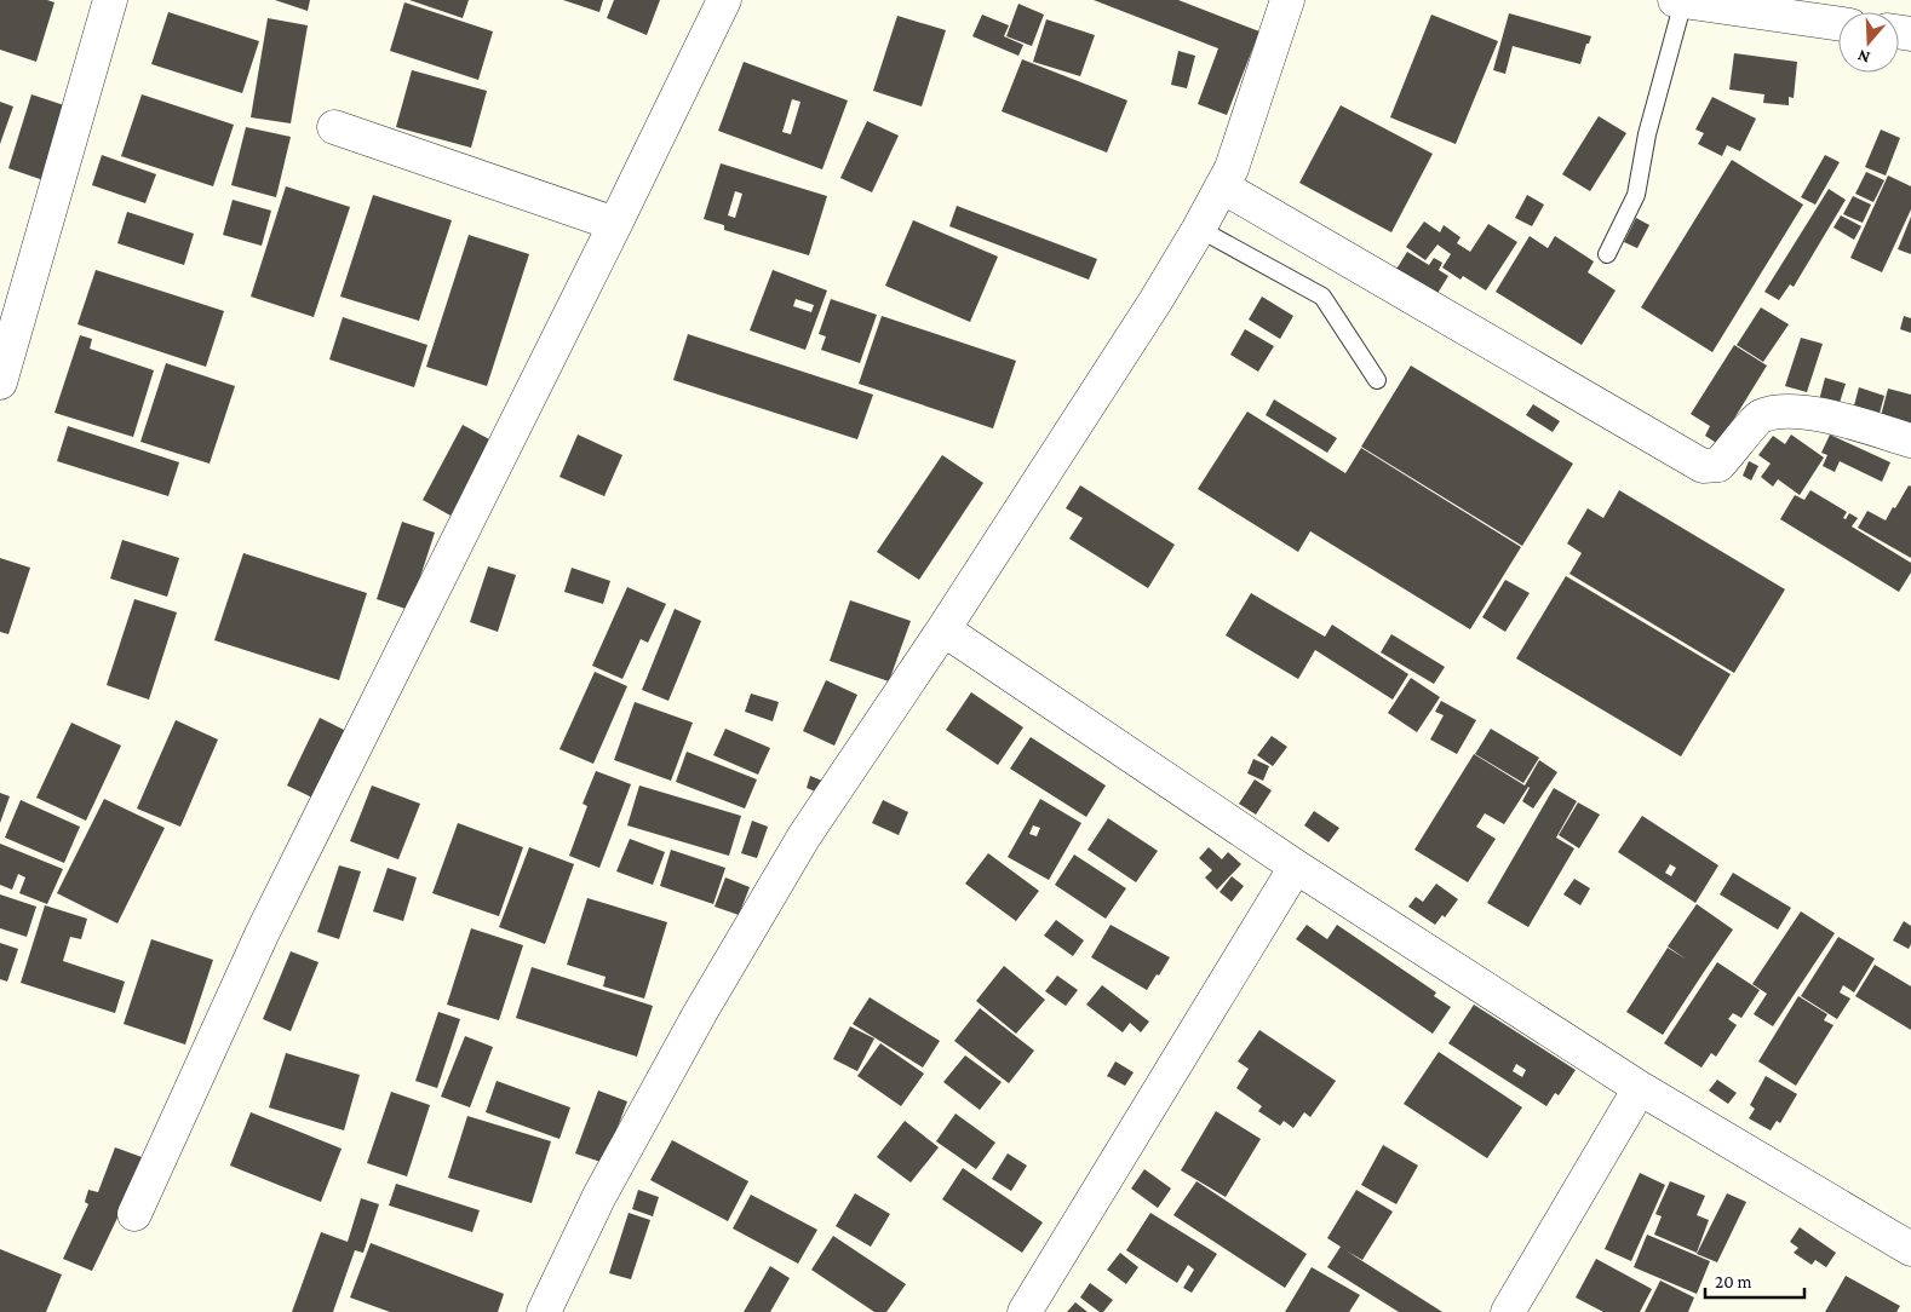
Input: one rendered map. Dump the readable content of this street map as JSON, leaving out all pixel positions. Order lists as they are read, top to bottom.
{
  "scale_bar": "20 m",
  "north": "bottom"
}
